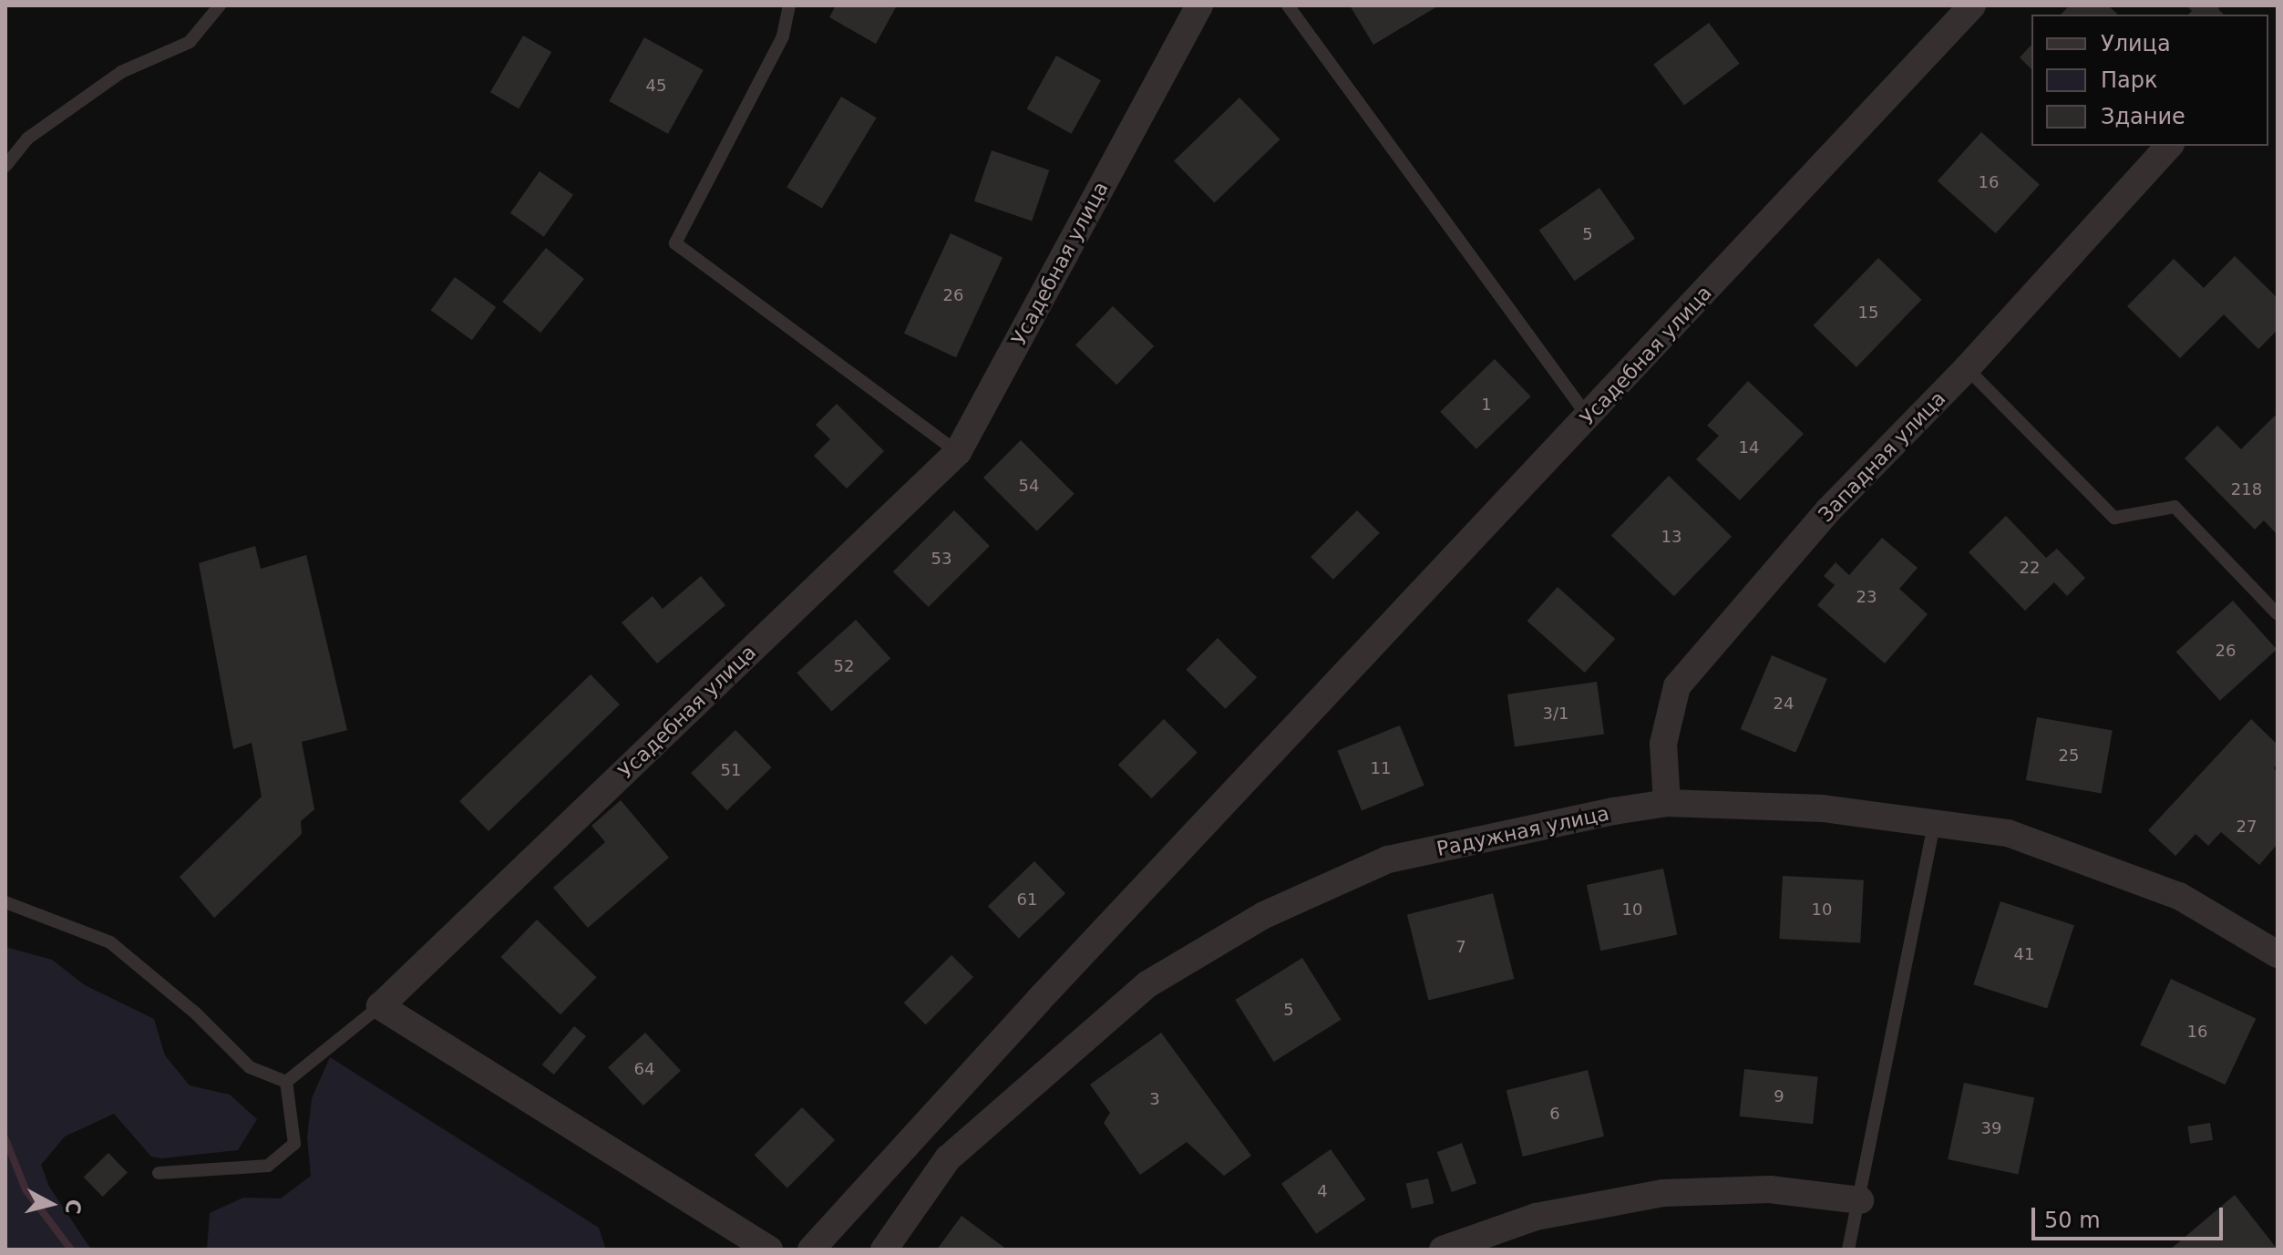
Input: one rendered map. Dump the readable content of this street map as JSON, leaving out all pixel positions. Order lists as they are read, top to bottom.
{
  "streets": {
    "street": ["Усадебная улица", "Западная улица", "Радужная улица"]
  },
  "crossings": [
    ["Западная улица", "Радужная улица"]
  ],
  "house_numbers": [
    "45",
    "16",
    "5",
    "26",
    "15",
    "1",
    "14",
    "54",
    "218",
    "13",
    "53",
    "22",
    "23",
    "26",
    "52",
    "24",
    "3/1",
    "25",
    "11",
    "51",
    "27",
    "61",
    "10",
    "10",
    "7",
    "41",
    "5",
    "16",
    "64",
    "9",
    "3",
    "6",
    "39",
    "4"
  ],
  "legend": ["Улица", "Парк", "Здание"],
  "scale_bar": "50 m",
  "north": "right"
}
